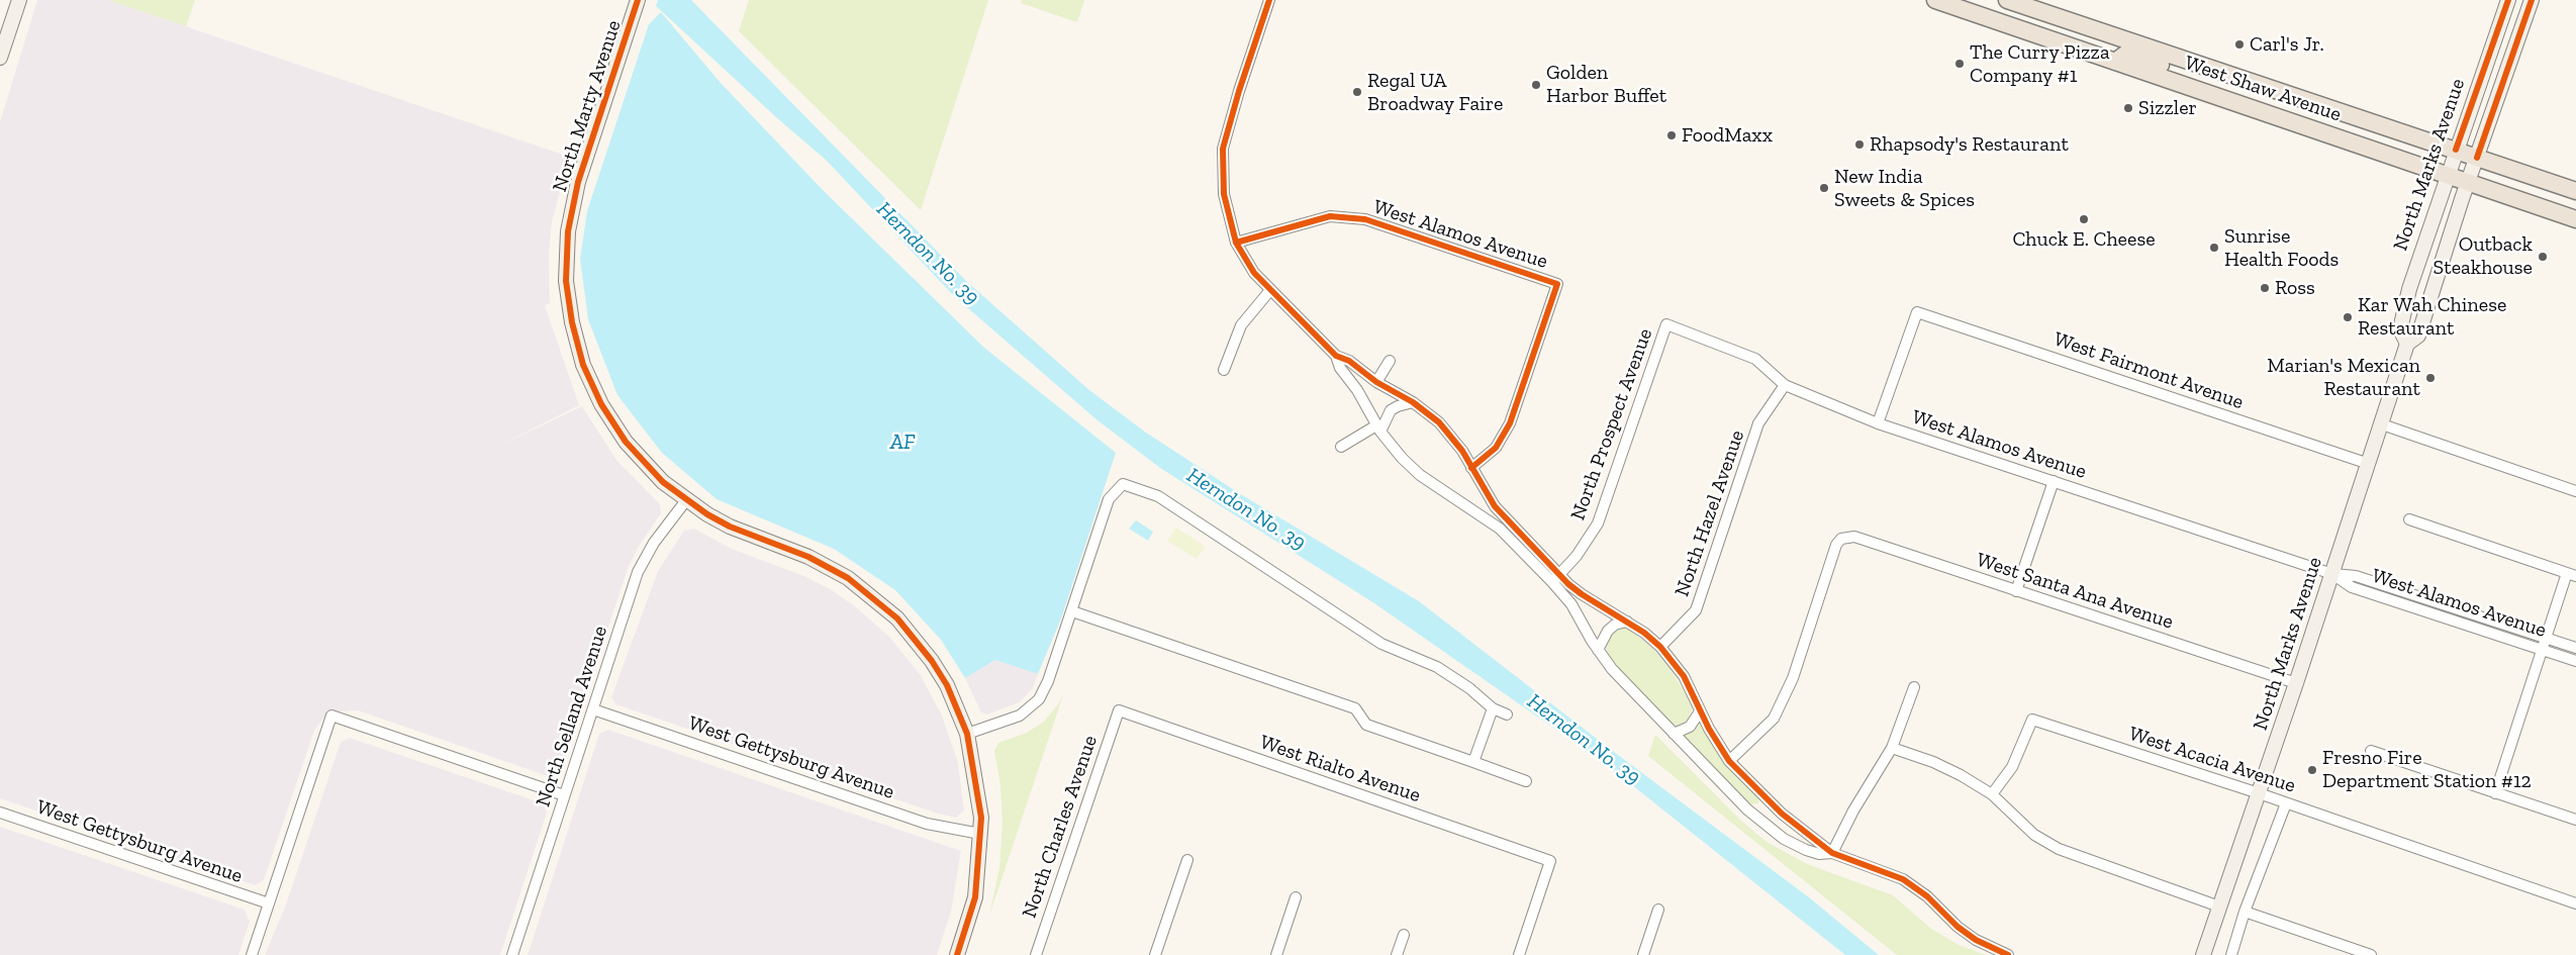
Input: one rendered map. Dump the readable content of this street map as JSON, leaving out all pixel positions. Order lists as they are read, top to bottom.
{
  "streets": {
    "main road": ["West Shaw Avenue", "North Marty Avenue", "North Marks Avenue"],
    "street": [
      "West Alamos Avenue",
      "West Fairmont Avenue",
      "North Prospect Avenue",
      "North Hazel Avenue",
      "West Santa Ana Avenue",
      "North Selland Avenue",
      "West Gettysburg Avenue",
      "West Acacia Avenue",
      "West Rialto Avenue",
      "North Charles Avenue"
    ]
  },
  "crossings": [
    ["West Shaw Avenue", "North Marks Avenue"],
    ["North Marty Avenue", "North Selland Avenue"],
    ["North Marty Avenue", "West Gettysburg Avenue"],
    ["North Marks Avenue", "West Alamos Avenue"],
    ["North Marks Avenue", "West Fairmont Avenue"],
    ["North Marks Avenue", "West Santa Ana Avenue"],
    ["North Marks Avenue", "West Acacia Avenue"],
    ["West Alamos Avenue", "West Fairmont Avenue"],
    ["West Alamos Avenue", "North Prospect Avenue"],
    ["West Alamos Avenue", "North Hazel Avenue"],
    ["North Selland Avenue", "West Gettysburg Avenue"],
    ["West Rialto Avenue", "North Charles Avenue"]
  ],
  "water": ["Herndon No. 39", "AF"],
  "places": [
    "Carl's Jr.",
    "The Curry Pizza Company #1",
    "Golden Harbor Buffet",
    "Regal UA Broadway Faire",
    "Sizzler",
    "FoodMaxx",
    "Rhapsody's Restaurant",
    "New India Sweets & Spices",
    "Chuck E. Cheese",
    "Sunrise Health Foods",
    "Outback Steakhouse",
    "Ross",
    "Kar Wah Chinese Restaurant",
    "Marian's Mexican Restaurant",
    "Fresno Fire Department Station #12"
  ]
}
